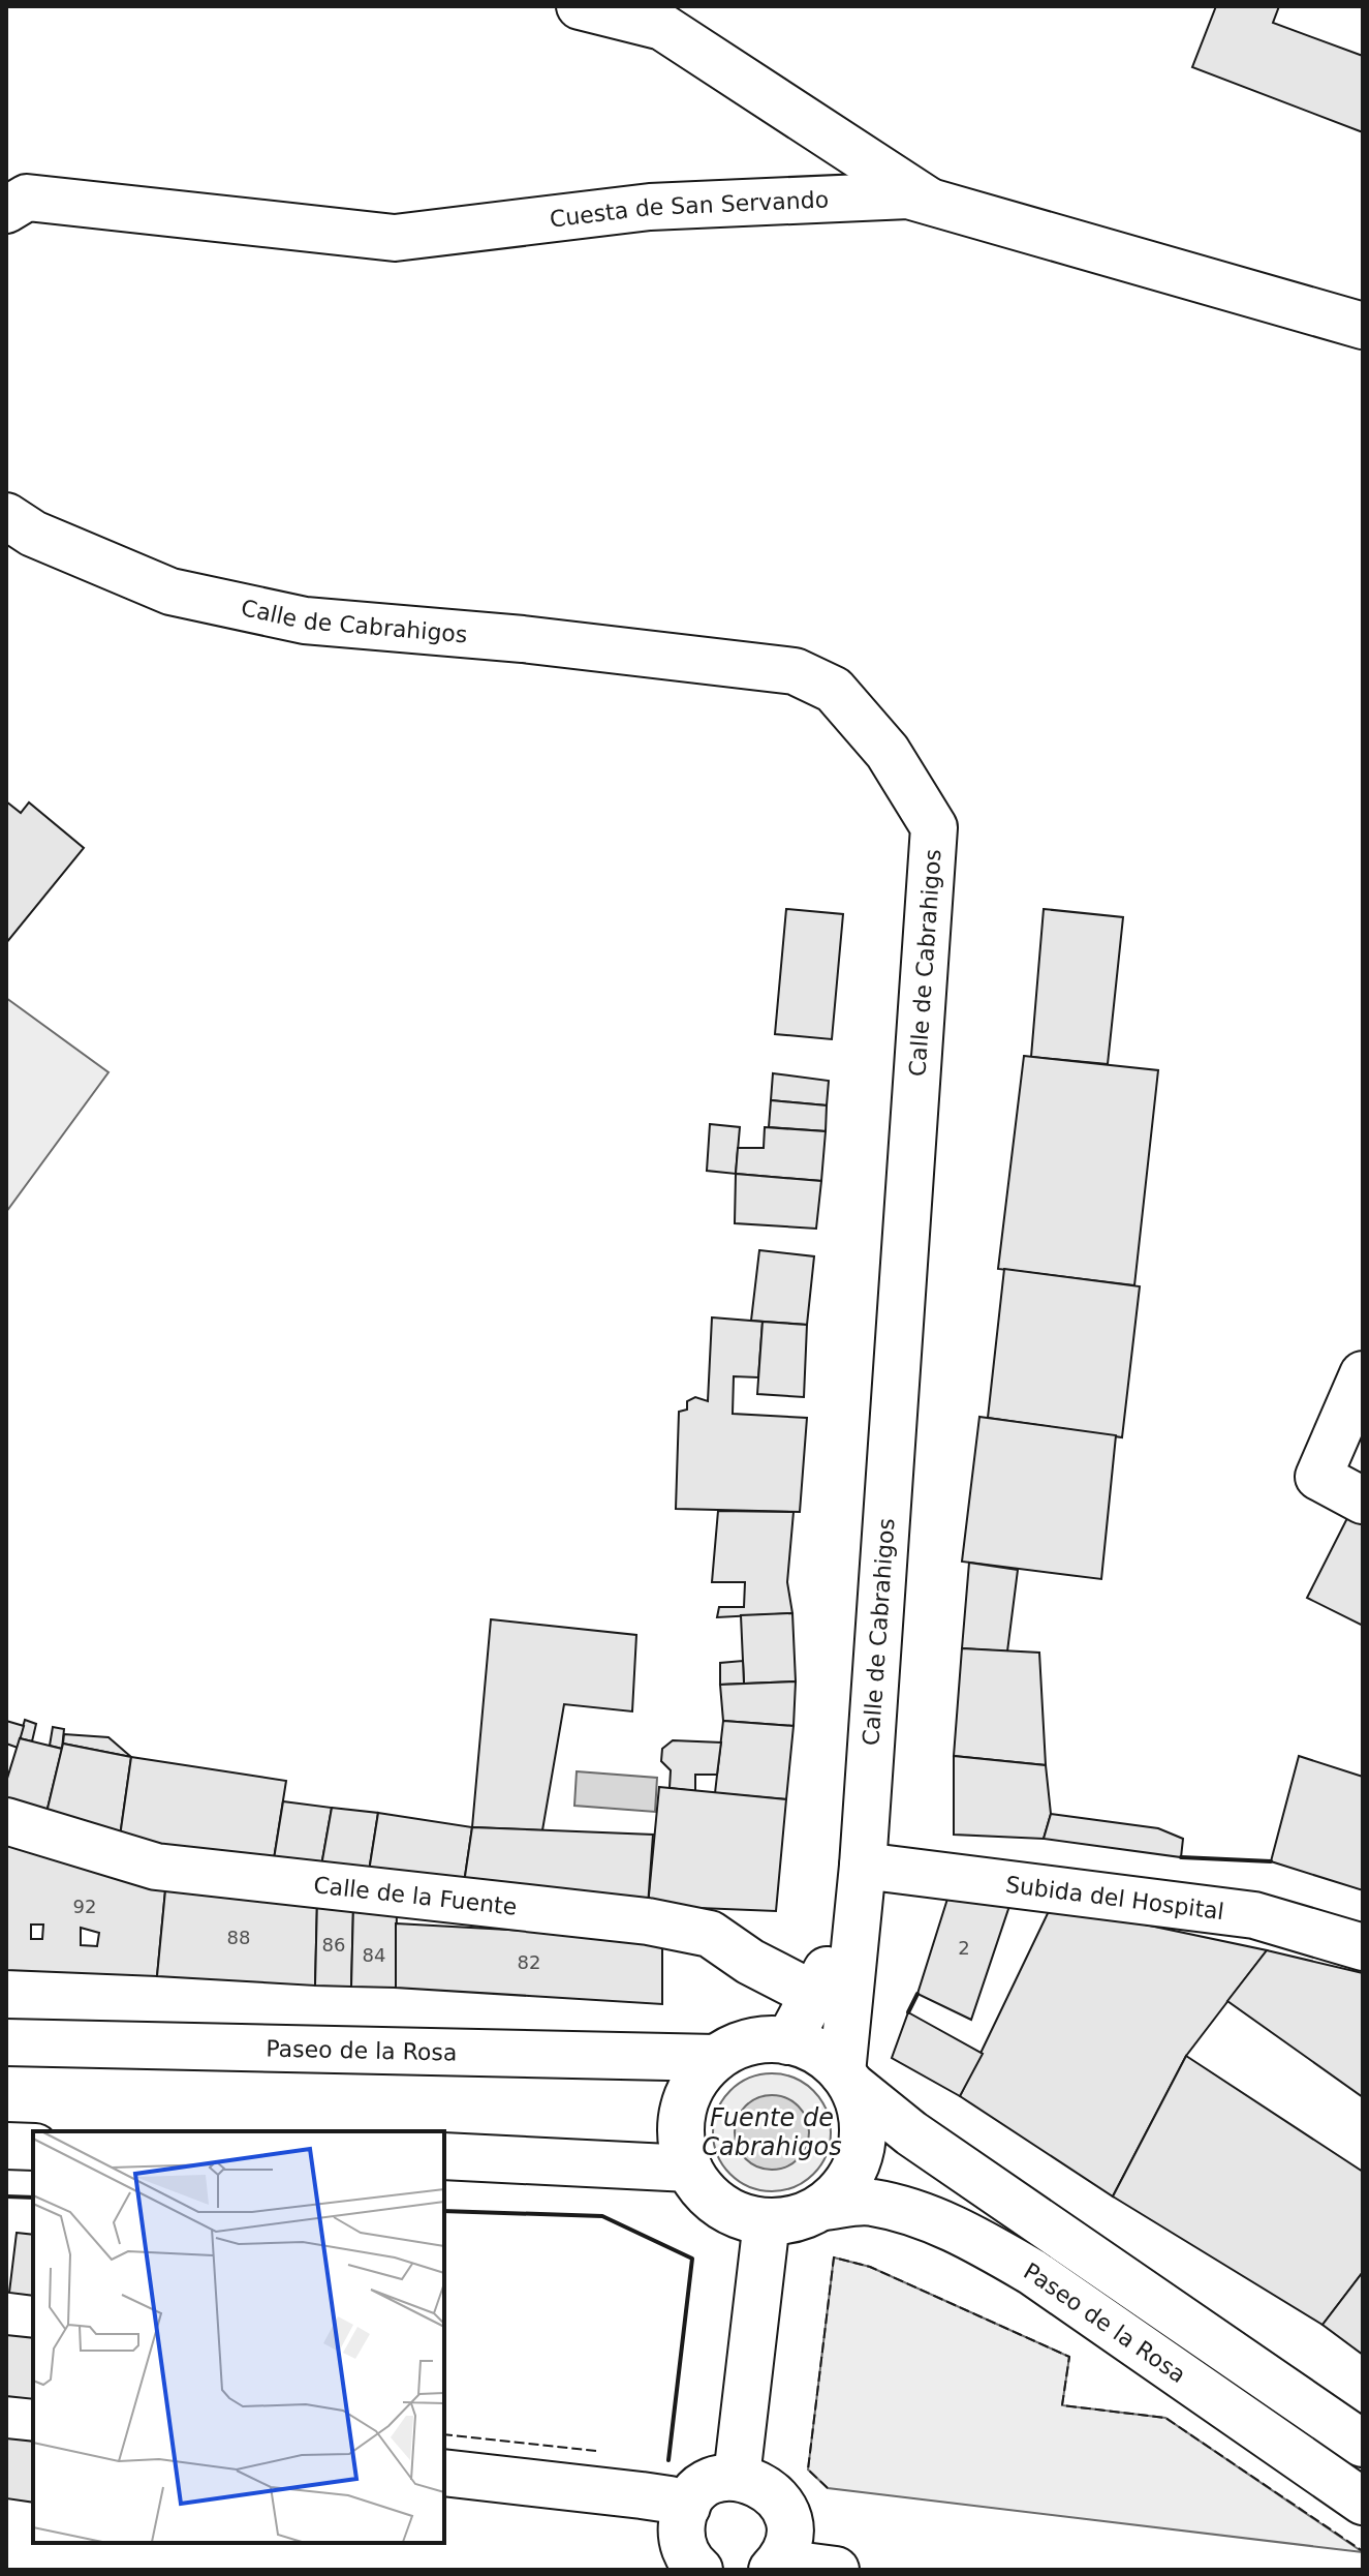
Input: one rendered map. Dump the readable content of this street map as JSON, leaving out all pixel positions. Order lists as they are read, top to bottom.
{
  "streets": {
    "street": [
      "Cuesta de San Servando",
      "Calle de Cabrahigos",
      "Calle de la Fuente",
      "Subida del Hospital",
      "Paseo de la Rosa"
    ]
  },
  "crossings": [
    ["Calle de Cabrahigos", "Subida del Hospital"],
    ["Calle de Cabrahigos", "Paseo de la Rosa"]
  ],
  "water": ["Fuente de Cabrahigos"],
  "house_numbers": [
    "92",
    "88",
    "86",
    "2",
    "84",
    "82"
  ]
}
